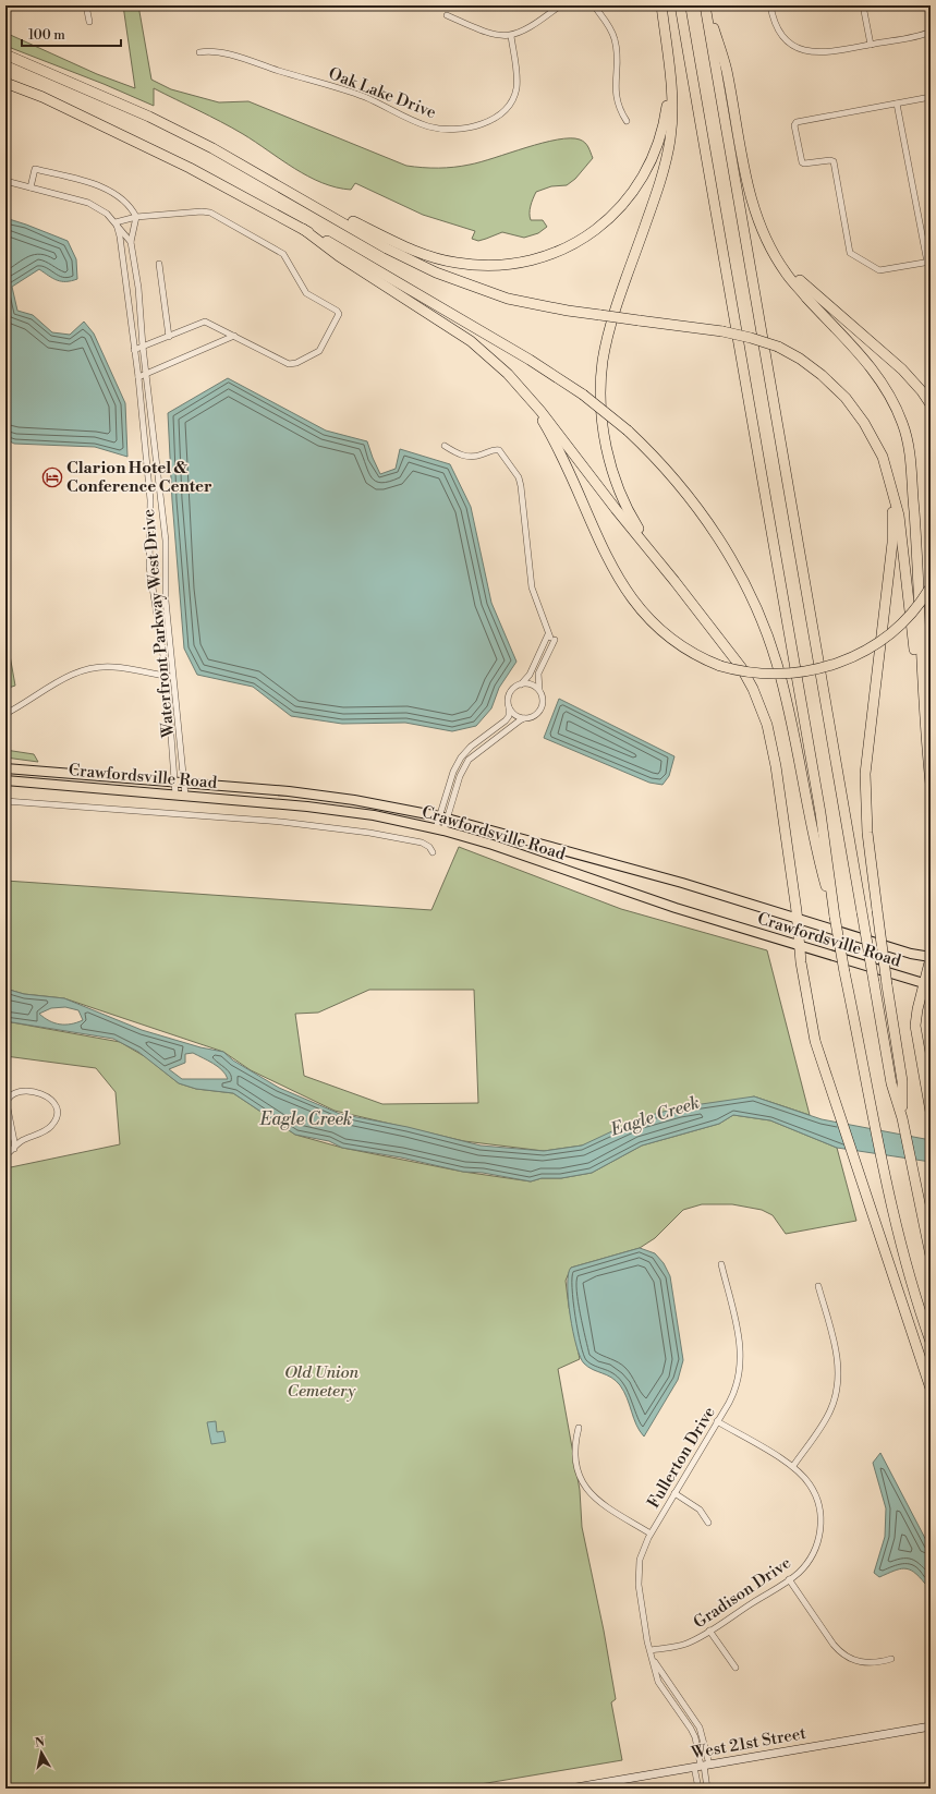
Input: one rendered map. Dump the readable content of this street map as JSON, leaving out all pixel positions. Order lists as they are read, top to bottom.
{
  "streets": {
    "main road": ["Crawfordsville Road"],
    "street": [
      "Oak Lake Drive",
      "Waterfront Parkway West Drive",
      "Fullerton Drive",
      "Gradison Drive",
      "West 21st Street"
    ]
  },
  "crossings": [
    ["Waterfront Parkway West Drive", "Crawfordsville Road"],
    ["Fullerton Drive", "Gradison Drive"],
    ["Fullerton Drive", "West 21st Street"]
  ],
  "water": ["Eagle Creek"],
  "parks": ["Old Union Cemetery"],
  "places": {
    "hotel": ["Clarion Hotel & Conference Center"]
  },
  "scale_bar": "100 m",
  "north": "top"
}
